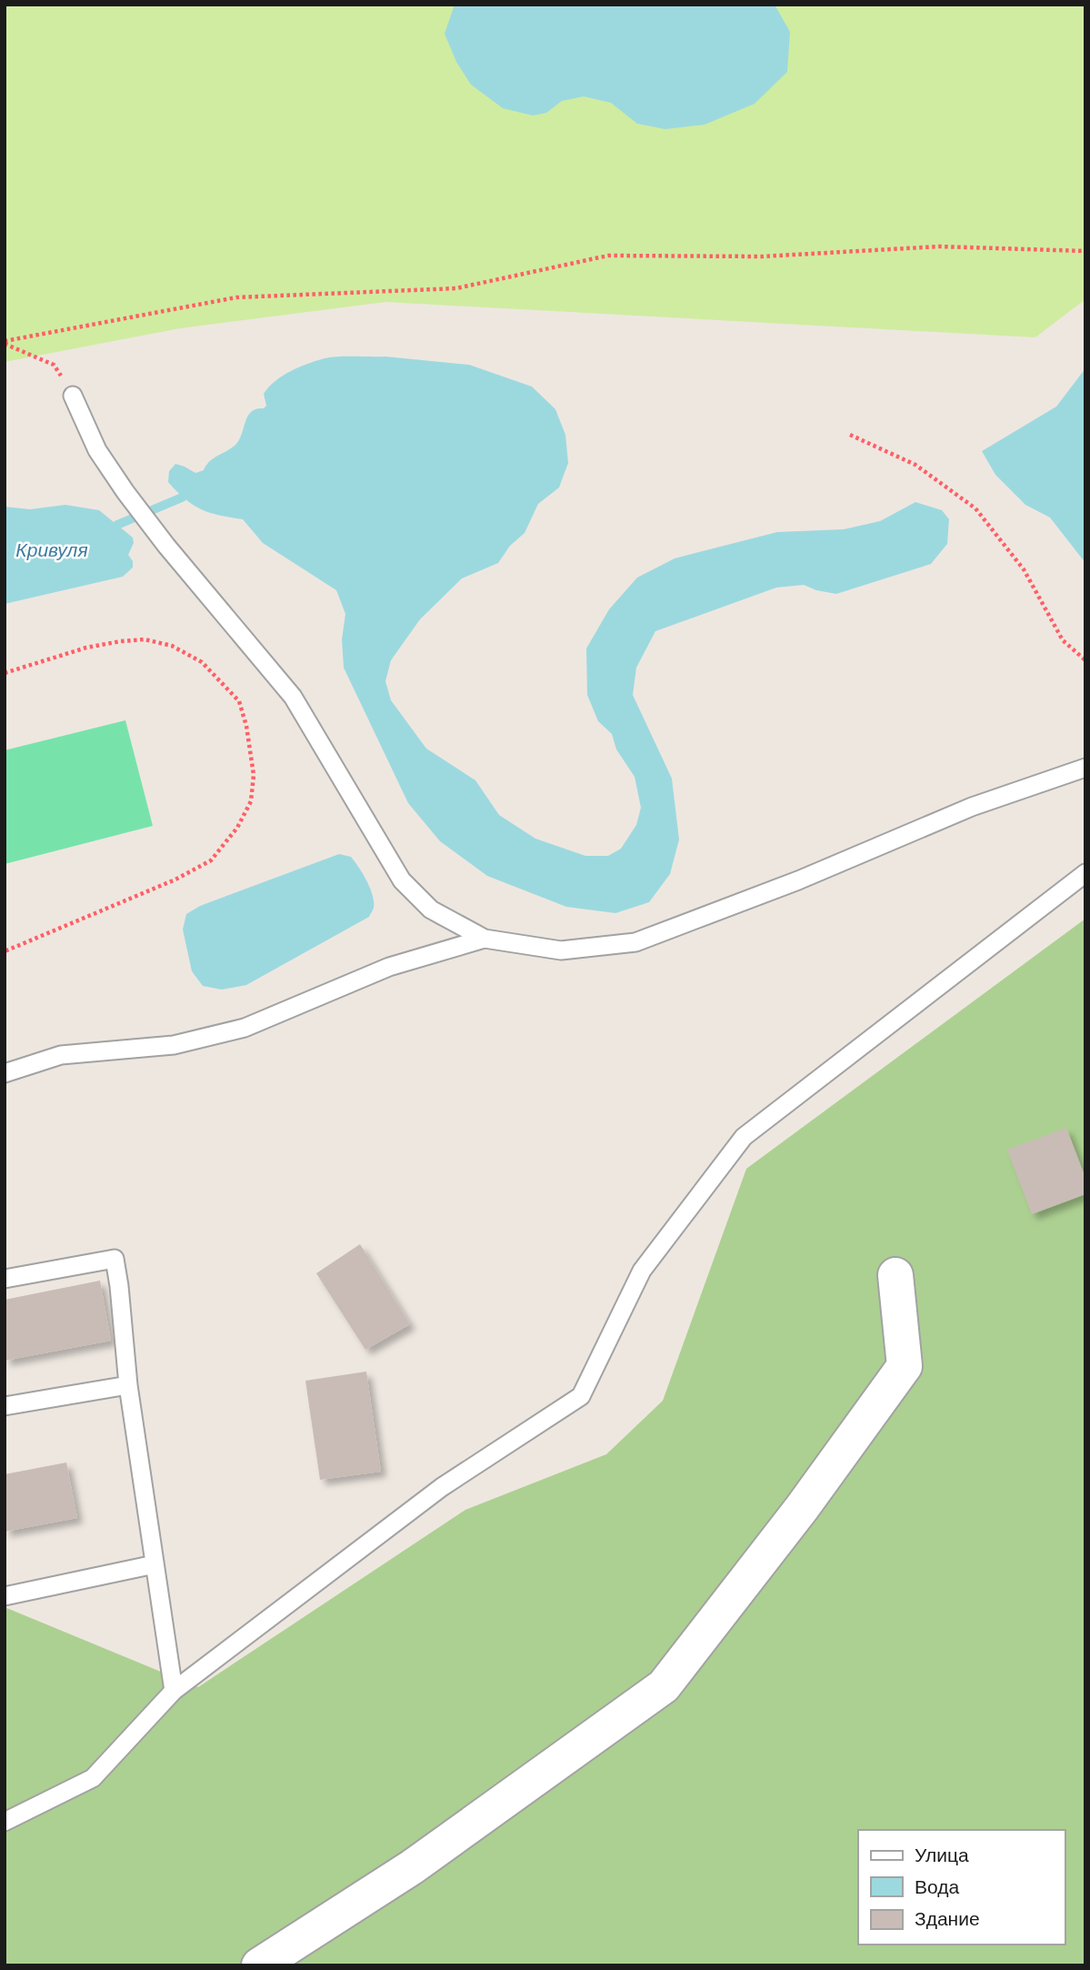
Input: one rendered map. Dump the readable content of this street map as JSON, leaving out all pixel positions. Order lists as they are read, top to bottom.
{
  "water": ["Кривуля"],
  "legend": ["Улица", "Вода", "Здание"]
}
